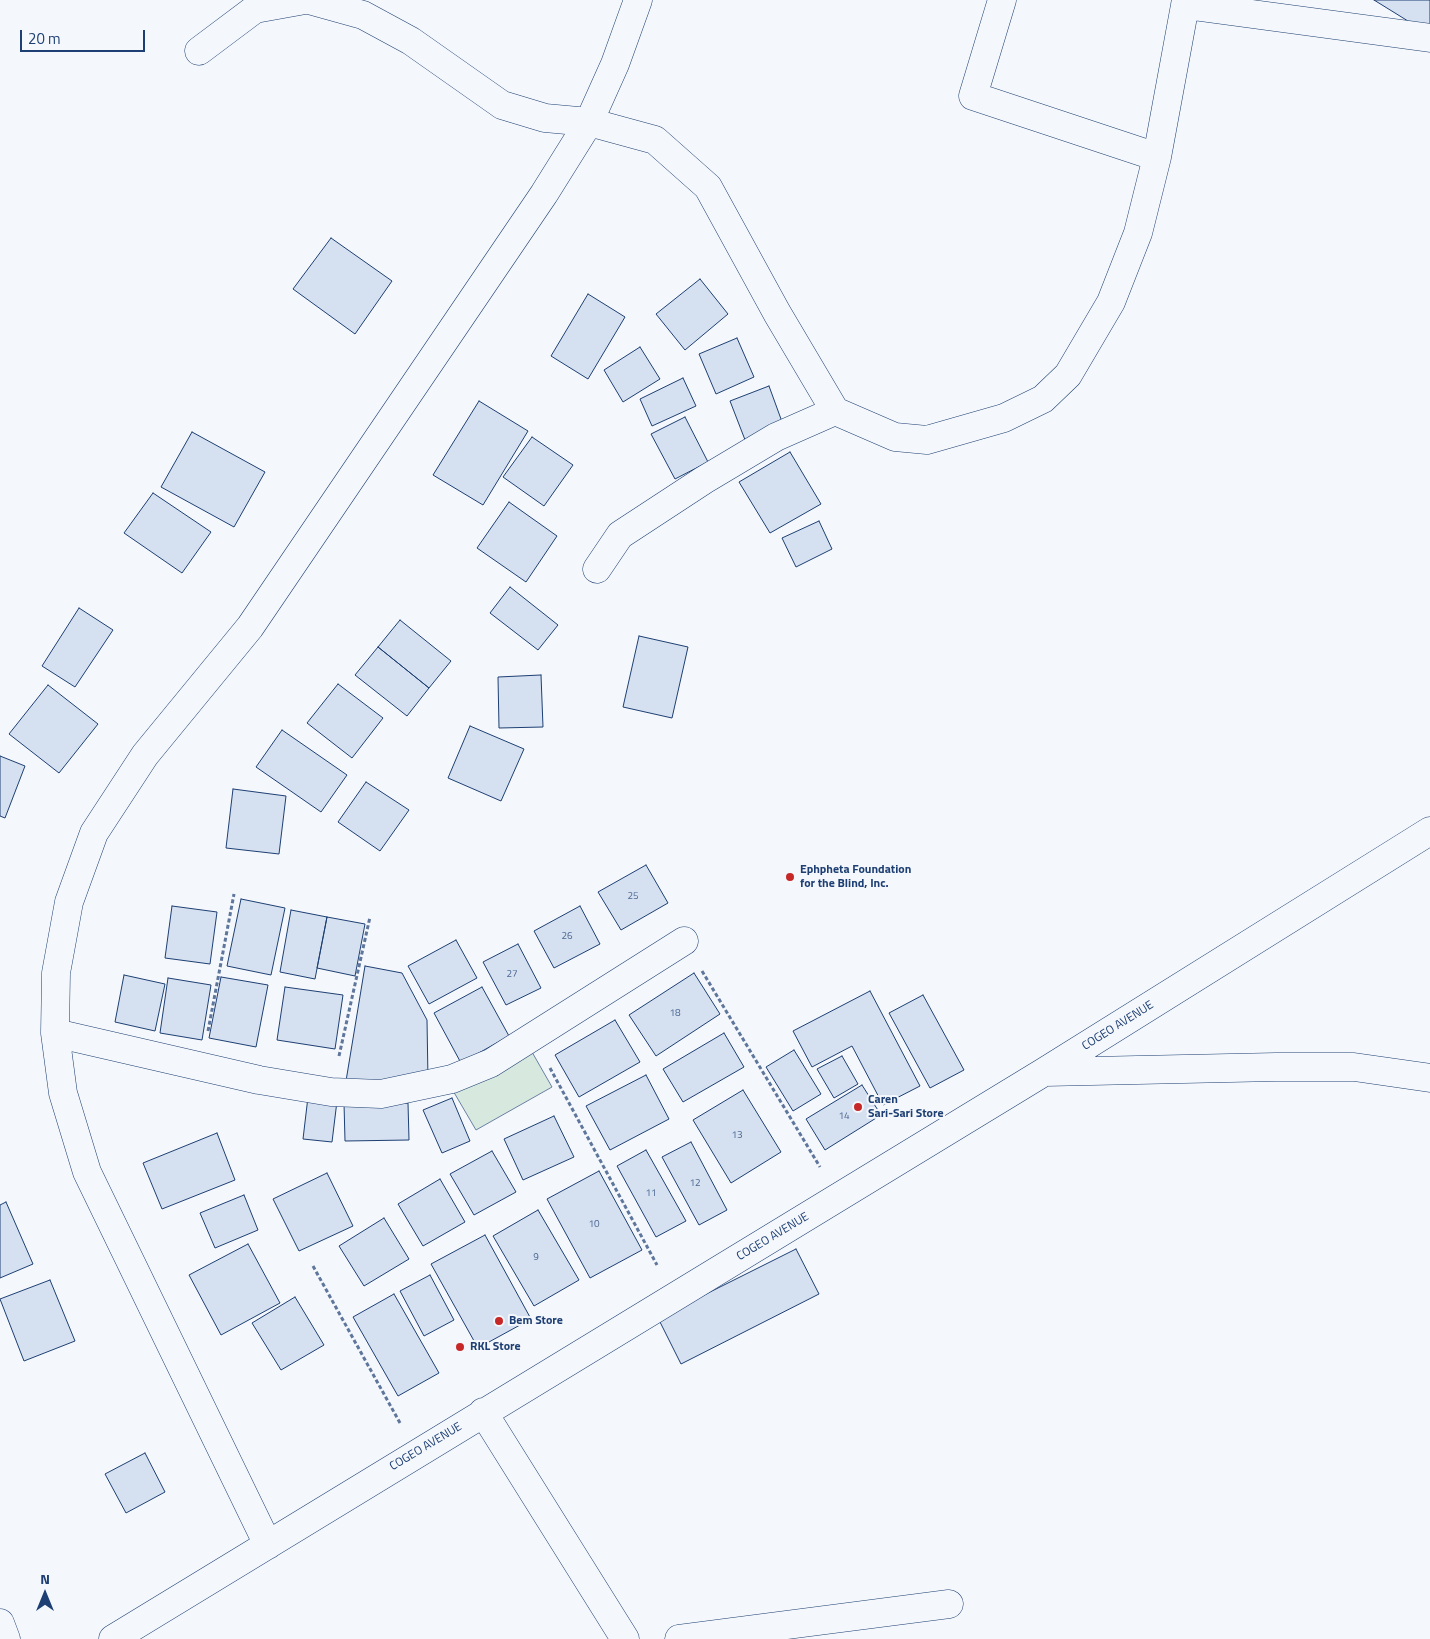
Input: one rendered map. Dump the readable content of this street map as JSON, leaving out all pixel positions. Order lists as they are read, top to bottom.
{
  "streets": {
    "street": ["COGEO AVENUE"]
  },
  "places": [
    "Ephpheta Foundation for the Blind, Inc.",
    "Caren Sari-Sari Store",
    "Bem Store",
    "RKL Store"
  ],
  "house_numbers": [
    "25",
    "26",
    "27",
    "18",
    "14",
    "13",
    "12",
    "11",
    "10",
    "9"
  ],
  "scale_bar": "20 m",
  "north": "top"
}
